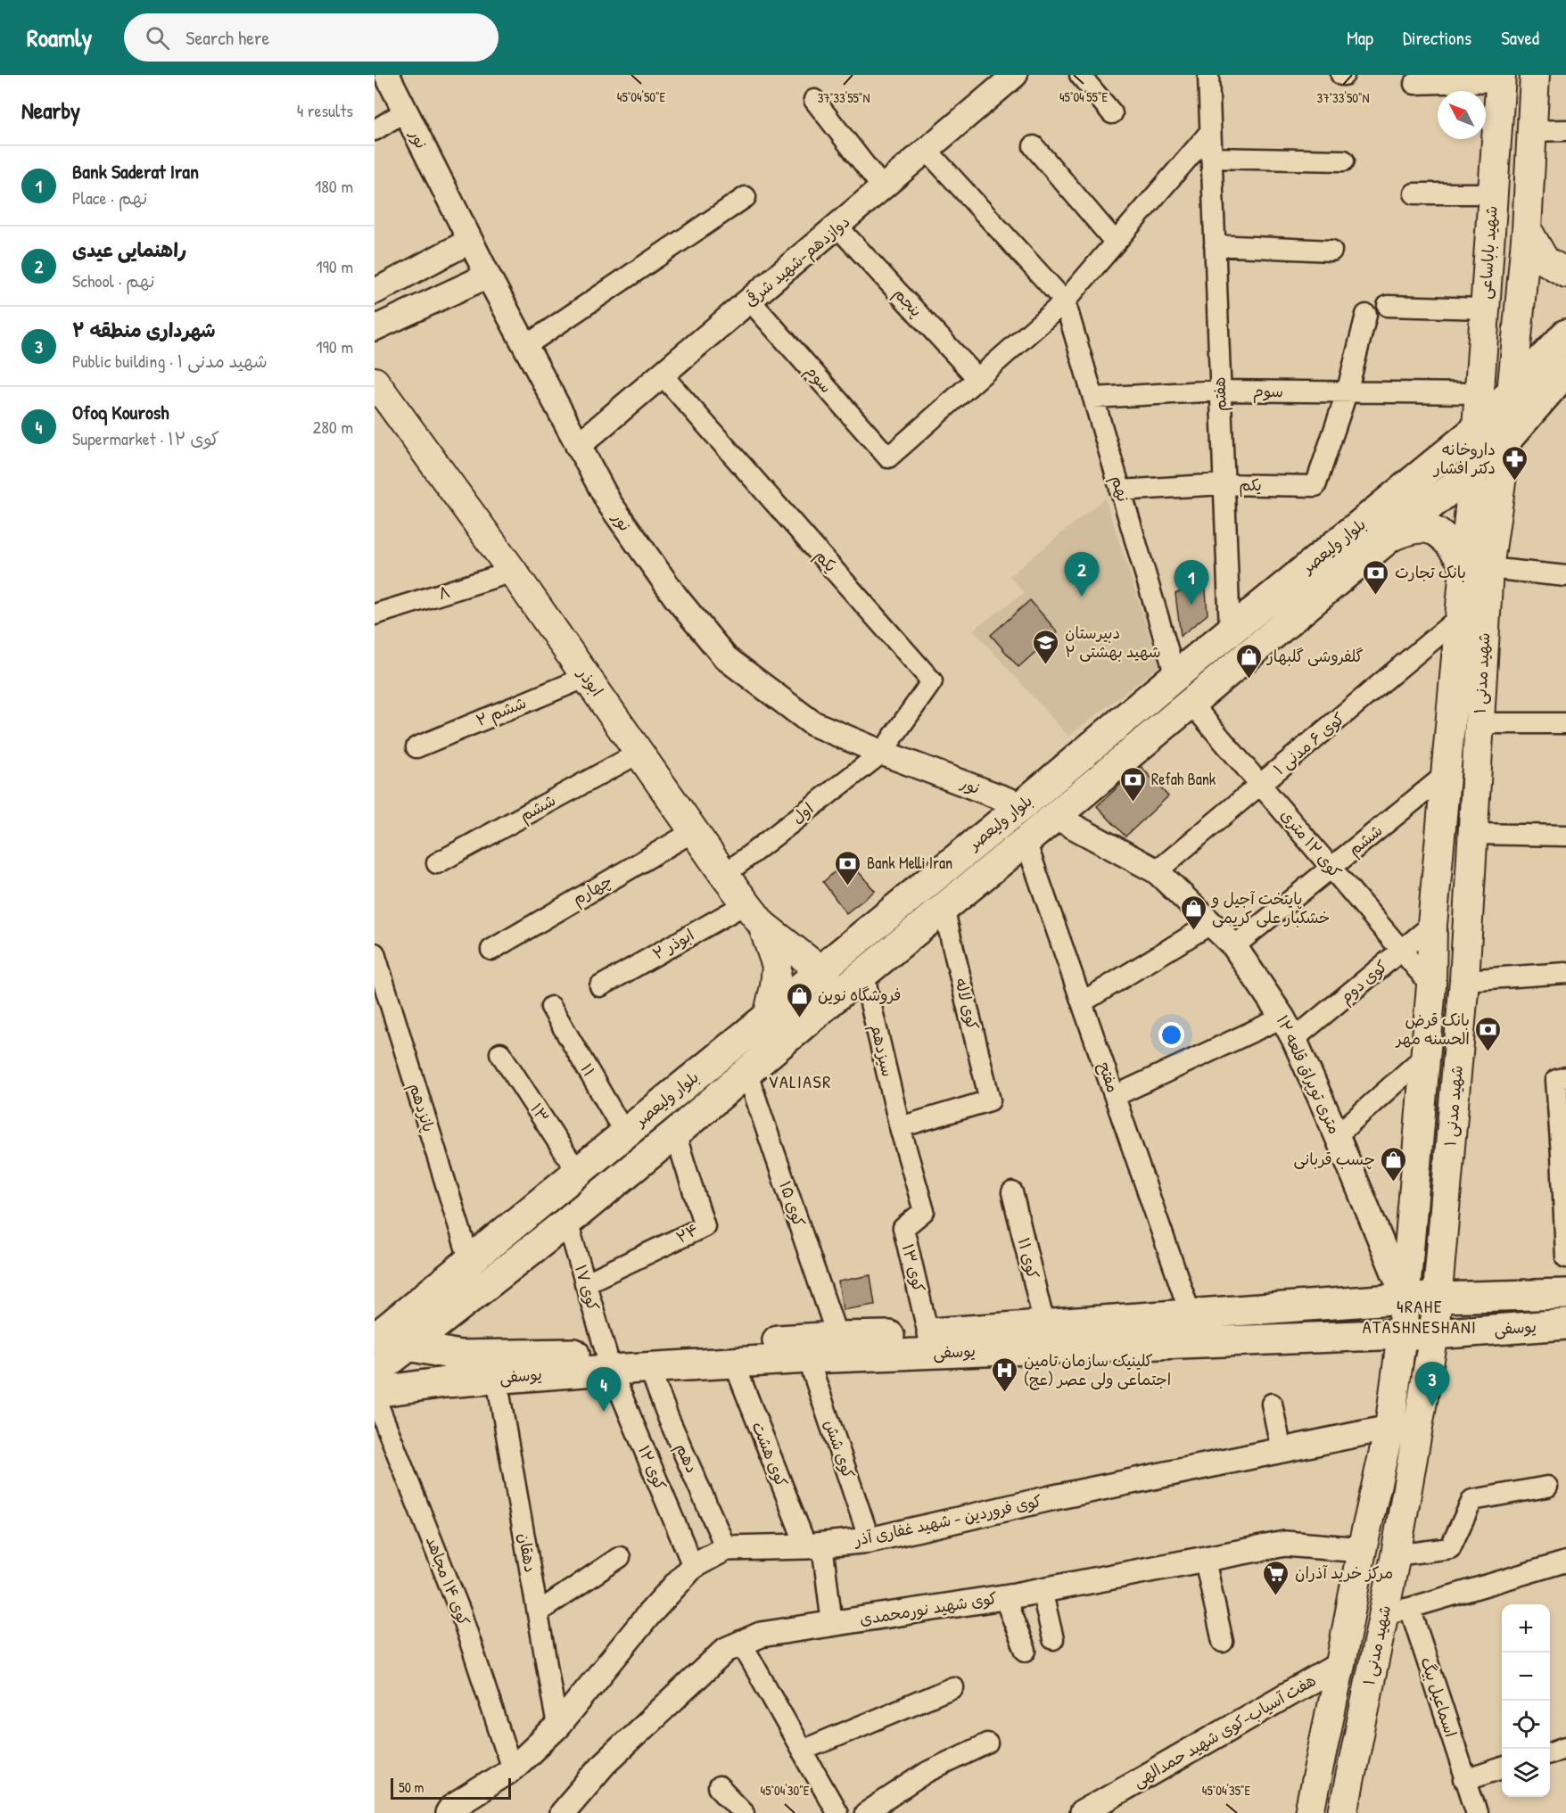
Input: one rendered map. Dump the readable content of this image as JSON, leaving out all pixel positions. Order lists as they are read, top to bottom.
{
  "streets": {
    "main road": [
      "شهید باباساعی",
      "بلوار ولیعصر",
      "شهید مدنی ۱",
      "ابوذر",
      "یوسفی"
    ],
    "street": [
      "نور",
      "دوازدهم-شهید شرقی",
      "پنجم",
      "سوم",
      "هفتم",
      "یکم",
      "نهم",
      "۸",
      "ششم ۲",
      "کوی ۶ مدنی ۱",
      "ششم",
      "اول",
      "کوی ۱۲ متری",
      "چهارم",
      "۲ ابوذر",
      "کوی دوم",
      "کوی لاله",
      "سیزدهم",
      "۱۱",
      "۱۲ متری توپراق قلعه",
      "مفتح",
      "پانزدهم",
      "۱۳",
      "کوی ۱۵",
      "۲۴",
      "کوی ۱۱",
      "کوی ۱۳",
      "کوی ۱۷",
      "کوی شش",
      "کوی هشت",
      "دهم",
      "کوی ۱۲",
      "کوی فروردین - شهید غفاری آذر",
      "دهقان",
      "کوی ۱۴ مجاهد",
      "کوی شهید نورمحمدی",
      "اسماعیل بیگ",
      "هفت آسیاب-کوی شهید حمدالهی"
    ]
  },
  "crossings": [
    ["نور", "دوازدهم-شهید شرقی"],
    ["نور", "یکم"],
    ["نور", "بلوار ولیعصر"],
    ["نور", "اول"],
    ["شهید باباساعی", "سوم"],
    ["شهید باباساعی", "بلوار ولیعصر"],
    ["شهید باباساعی", "شهید مدنی ۱"],
    ["دوازدهم-شهید شرقی", "پنجم"],
    ["دوازدهم-شهید شرقی", "سوم"],
    ["دوازدهم-شهید شرقی", "یکم"],
    ["پنجم", "سوم"],
    ["سوم", "هفتم"],
    ["سوم", "یکم"],
    ["سوم", "نهم"],
    ["هفتم", "یکم"],
    ["هفتم", "بلوار ولیعصر"],
    ["یکم", "نهم"],
    ["یکم", "اول"],
    ["نهم", "بلوار ولیعصر"],
    ["بلوار ولیعصر", "شهید مدنی ۱"],
    ["بلوار ولیعصر", "ابوذر"],
    ["بلوار ولیعصر", "کوی ۱۲ متری"],
    ["بلوار ولیعصر", "کوی لاله"],
    ["بلوار ولیعصر", "سیزدهم"],
    ["بلوار ولیعصر", "۱۱"],
    ["بلوار ولیعصر", "۱۲ متری توپراق قلعه"],
    ["بلوار ولیعصر", "مفتح"],
    ["بلوار ولیعصر", "پانزدهم"],
    ["بلوار ولیعصر", "۱۳"],
    ["بلوار ولیعصر", "کوی ۱۵"],
    ["بلوار ولیعصر", "۲۴"],
    ["بلوار ولیعصر", "کوی ۱۷"],
    ["بلوار ولیعصر", "یوسفی"],
    ["۸", "ابوذر"],
    ["شهید مدنی ۱", "کوی ۶ مدنی ۱"],
    ["شهید مدنی ۱", "ششم"],
    ["شهید مدنی ۱", "کوی ۱۲ متری"],
    ["شهید مدنی ۱", "کوی دوم"],
    ["شهید مدنی ۱", "۱۲ متری توپراق قلعه"],
    ["شهید مدنی ۱", "یوسفی"],
    ["شهید مدنی ۱", "کوی فروردین - شهید غفاری آذر"],
    ["شهید مدنی ۱", "کوی شهید نورمحمدی"],
    ["شهید مدنی ۱", "هفت آسیاب-کوی شهید حمدالهی"],
    ["ابوذر", "ششم ۲"],
    ["ابوذر", "ششم"],
    ["ابوذر", "اول"],
    ["ابوذر", "چهارم"],
    ["ابوذر", "۲ ابوذر"],
    ["کوی ۶ مدنی ۱", "کوی ۱۲ متری"],
    ["کوی ۶ مدنی ۱", "۱۲ متری توپراق قلعه"],
    ["ششم", "کوی ۱۲ متری"],
    ["ششم", "۱۲ متری توپراق قلعه"],
    ["کوی ۱۲ متری", "کوی دوم"],
    ["کوی دوم", "۱۲ متری توپراق قلعه"],
    ["کوی لاله", "سیزدهم"],
    ["سیزدهم", "کوی ۱۳"],
    ["۱۲ متری توپراق قلعه", "یوسفی"],
    ["مفتح", "یوسفی"],
    ["کوی ۱۵", "یوسفی"],
    ["۲۴", "کوی ۱۷"],
    ["کوی ۱۱", "یوسفی"],
    ["کوی ۱۳", "یوسفی"],
    ["کوی ۱۷", "یوسفی"],
    ["کوی ۱۷", "کوی ۱۲"],
    ["یوسفی", "کوی شش"],
    ["یوسفی", "کوی هشت"],
    ["یوسفی", "دهم"],
    ["یوسفی", "کوی ۱۲"],
    ["یوسفی", "دهقان"],
    ["کوی شش", "کوی فروردین - شهید غفاری آذر"],
    ["کوی هشت", "کوی فروردین - شهید غفاری آذر"],
    ["کوی هشت", "کوی شهید نورمحمدی"],
    ["دهم", "کوی فروردین - شهید غفاری آذر"],
    ["کوی ۱۲", "کوی فروردین - شهید غفاری آذر"],
    ["کوی فروردین - شهید غفاری آذر", "دهقان"],
    ["کوی فروردین - شهید غفاری آذر", "کوی ۱۴ مجاهد"]
  ],
  "districts": ["VALIASR", "4RAHE ATASHNESHANI"],
  "places": {
    "pharmacy": ["داروخانه دکتر افشار"],
    "bank": [
      "بانک تجارت",
      "Refah Bank",
      "Bank Melli Iran",
      "بانک قرض الحسنه مهر"
    ],
    "school or university": ["دبیرستان شهید بهشتی ۲"],
    "shop": [
      "گلفروشی گلبهار",
      "پایتخت آجیل و خشکبار علی کریمی",
      "فروشگاه نوین",
      "چسب قربانی"
    ],
    "hospital": ["کلینیک سازمان تامین اجتماعی ولی عصر (عج)"],
    "supermarket": ["مرکز خرید آذران"]
  },
  "scale_bar": "50 m",
  "north": "top left",
  "page": {
    "header": "Roamly",
    "search": "Search here",
    "nav": ["Map", "Directions", "Saved"],
    "heading": ["Nearby", "4 results"],
    "list": [
      {
        "mark": "1",
        "name": "Bank Saderat Iran",
        "note": "Place · نهم",
        "value": "180 m"
      },
      {
        "mark": "2",
        "name": "راهنمایی عیدی",
        "note": "School · نهم",
        "value": "190 m"
      },
      {
        "mark": "3",
        "name": "شهرداری منطقه ۲",
        "note": "Public building · شهید مدنی ۱",
        "value": "190 m"
      },
      {
        "mark": "4",
        "name": "Ofoq Kourosh",
        "note": "Supermarket · کوی ۱۲",
        "value": "280 m"
      }
    ],
    "pins": [
      "2",
      "1",
      "3",
      "4"
    ],
    "map_buttons": ["+", "−"],
    "scale": "50 m"
  },
  "coordinates": [
    "45°04'50\"E",
    "45°04'55\"E",
    "37°33'50\"N",
    "37°33'55\"N",
    "45°04'30\"E",
    "45°04'35\"E"
  ]
}
